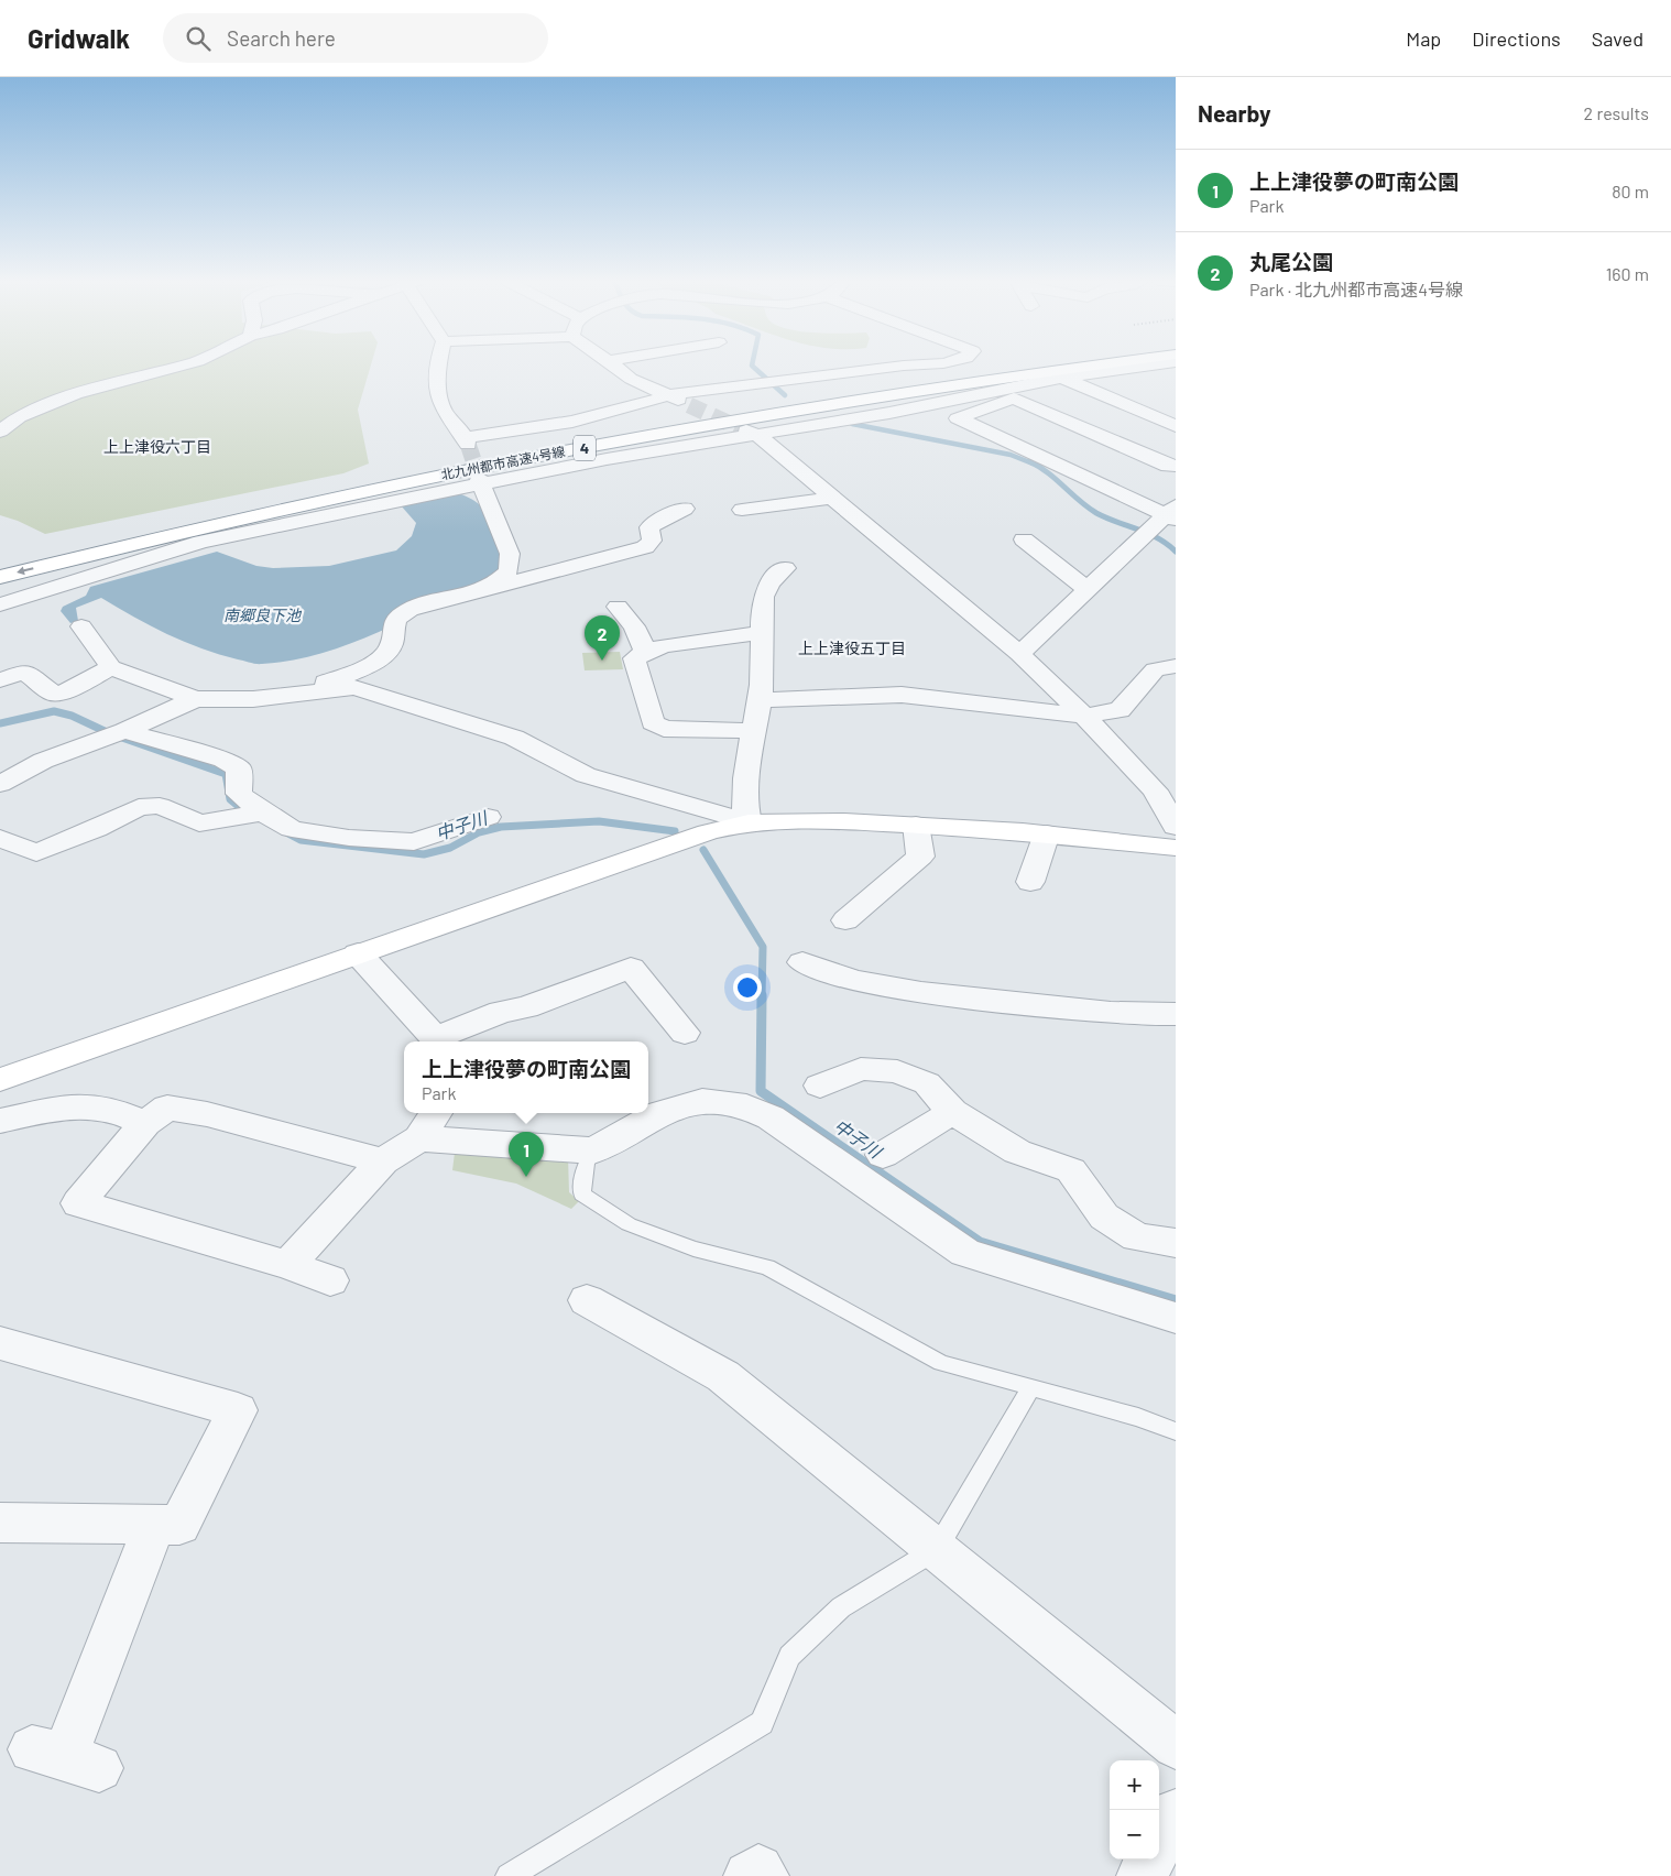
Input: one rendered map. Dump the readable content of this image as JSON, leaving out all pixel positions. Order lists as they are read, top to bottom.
{
  "streets": {
    "main road": ["4", "北九州都市高速4号線"]
  },
  "districts": ["上上津役六丁目", "上上津役五丁目"],
  "water": ["南郷良下池", "中子川"],
  "page": {
    "header": "Gridwalk",
    "search": "Search here",
    "nav": ["Map", "Directions", "Saved"],
    "heading": ["Nearby", "2 results"],
    "list": [
      {
        "mark": "1",
        "name": "上上津役夢の町南公園",
        "note": "Park",
        "value": "80 m"
      },
      {
        "mark": "2",
        "name": "丸尾公園",
        "note": "Park · 北九州都市高速4号線",
        "value": "160 m"
      }
    ],
    "pins": ["2", "1"],
    "popup": ["上上津役夢の町南公園", "Park"],
    "map_buttons": ["+", "−"]
  }
}
